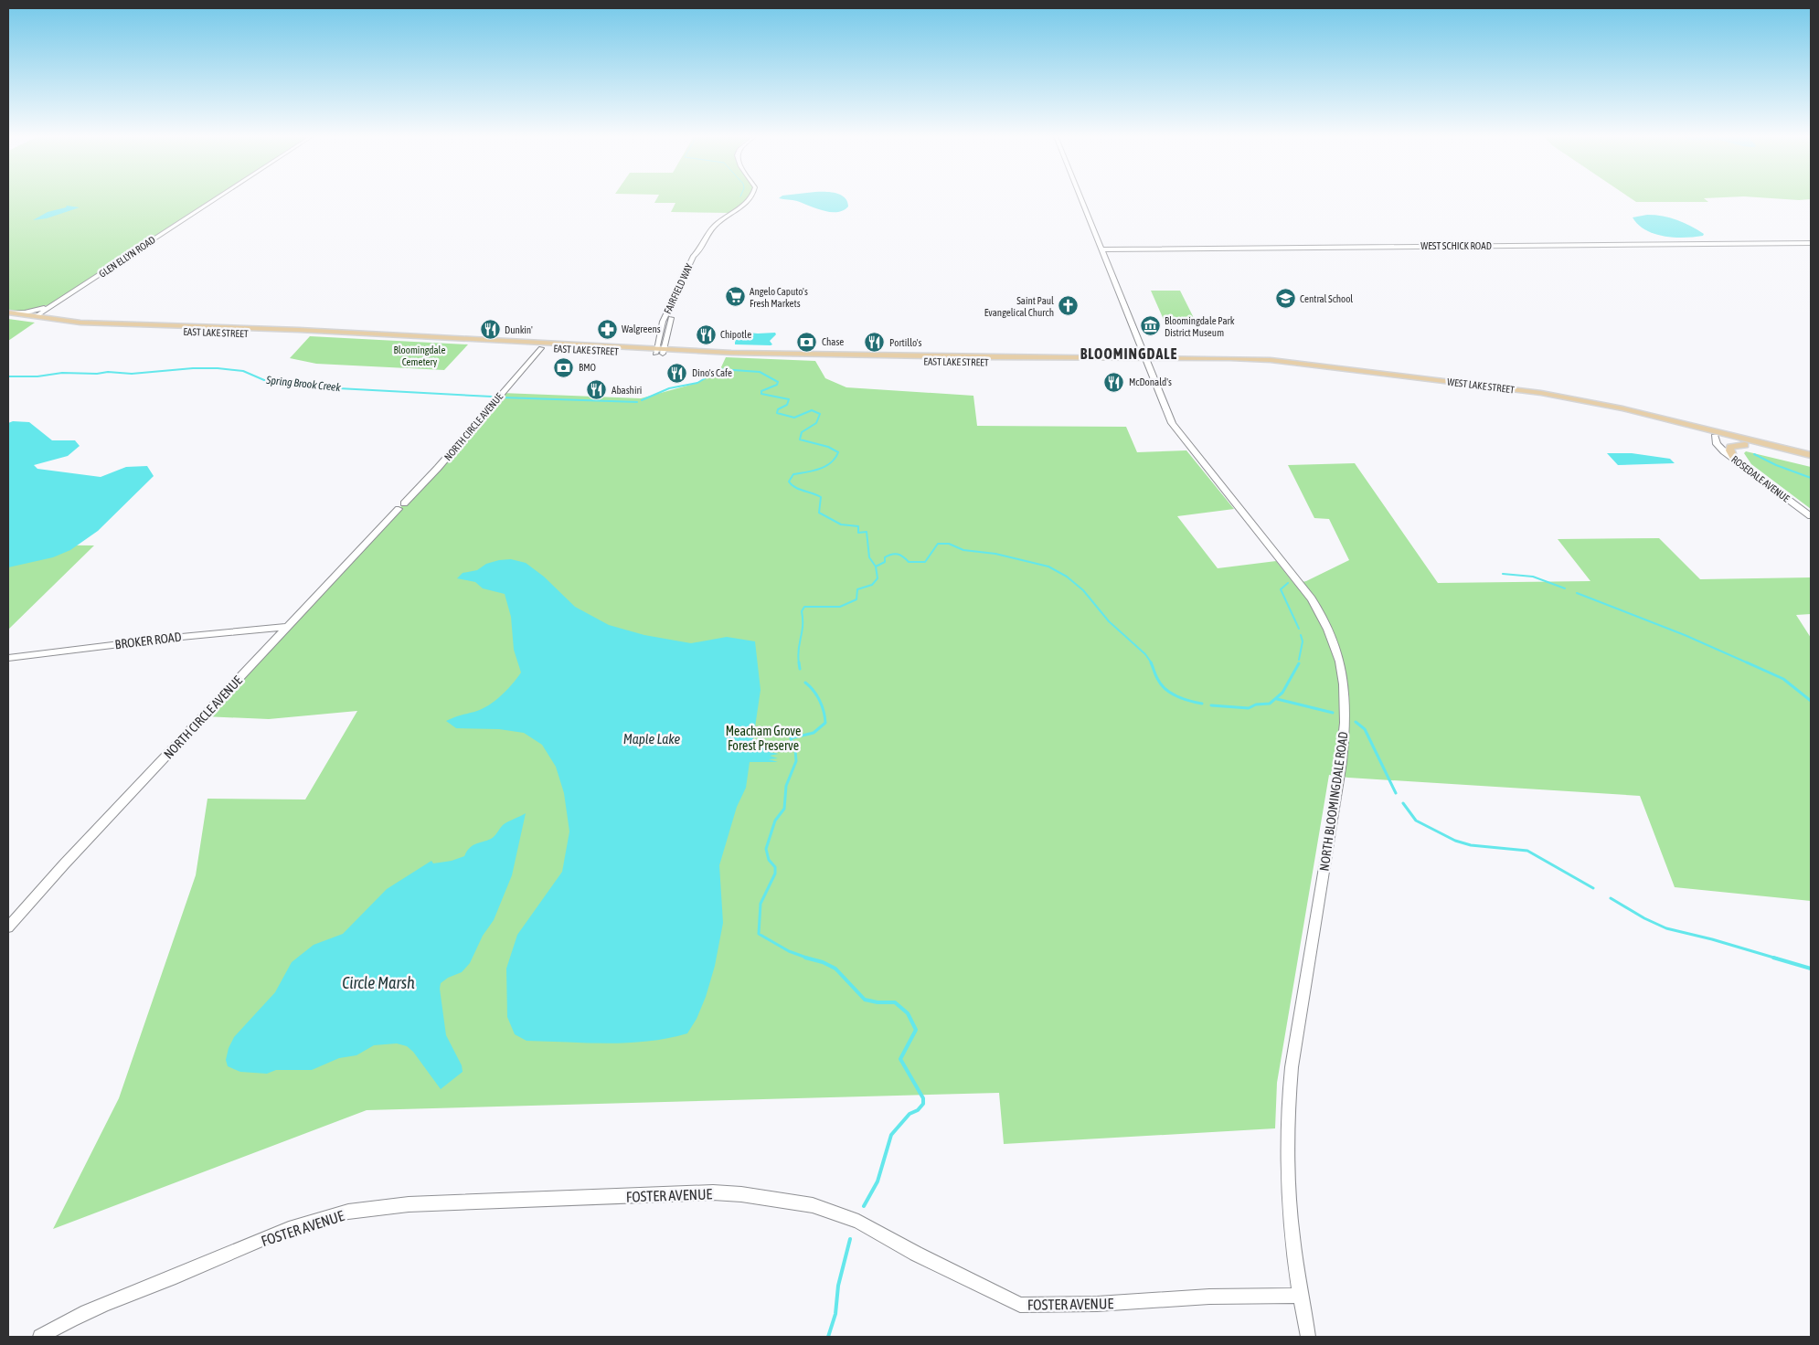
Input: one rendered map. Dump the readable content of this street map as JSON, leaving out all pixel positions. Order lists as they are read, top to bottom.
{
  "streets": {
    "main road": ["EAST LAKE STREET", "WEST LAKE STREET"],
    "street": [
      "WEST SCHICK ROAD",
      "GLEN ELLYN ROAD",
      "FAIRFIELD WAY",
      "NORTH CIRCLE AVENUE",
      "ROSEDALE AVENUE",
      "BROKER ROAD",
      "NORTH BLOOMINGDALE ROAD",
      "FOSTER AVENUE"
    ]
  },
  "crossings": [
    ["WEST SCHICK ROAD", "NORTH BLOOMINGDALE ROAD"],
    ["GLEN ELLYN ROAD", "EAST LAKE STREET"],
    ["FAIRFIELD WAY", "EAST LAKE STREET"],
    ["EAST LAKE STREET", "WEST LAKE STREET"],
    ["EAST LAKE STREET", "NORTH CIRCLE AVENUE"],
    ["EAST LAKE STREET", "NORTH BLOOMINGDALE ROAD"],
    ["WEST LAKE STREET", "ROSEDALE AVENUE"],
    ["WEST LAKE STREET", "NORTH BLOOMINGDALE ROAD"],
    ["NORTH CIRCLE AVENUE", "BROKER ROAD"],
    ["NORTH BLOOMINGDALE ROAD", "FOSTER AVENUE"]
  ],
  "districts": ["BLOOMINGDALE"],
  "water": ["Spring Brook Creek", "Maple Lake", "Circle Marsh"],
  "parks": ["Bloomingdale Cemetery", "Meacham Grove Forest Preserve"],
  "places": {
    "supermarket": ["Angelo Caputo's Fresh Markets"],
    "school or university": ["Central School"],
    "church": ["Saint Paul Evangelical Church"],
    "museum": ["Bloomingdale Park District Museum"],
    "pharmacy": ["Walgreens"],
    "restaurant": [
      "Dunkin'",
      "Chipotle",
      "Portillo's",
      "Dino's Cafe",
      "McDonald's",
      "Abashiri"
    ],
    "bank": ["Chase", "BMO"]
  }
}
